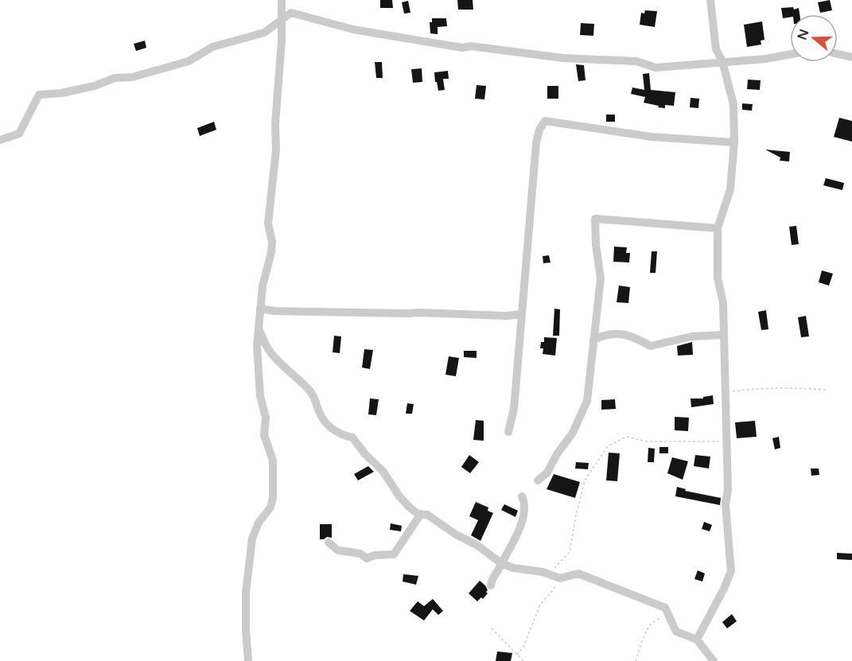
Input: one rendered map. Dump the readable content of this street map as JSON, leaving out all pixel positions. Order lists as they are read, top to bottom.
{
  "north": "left"
}
